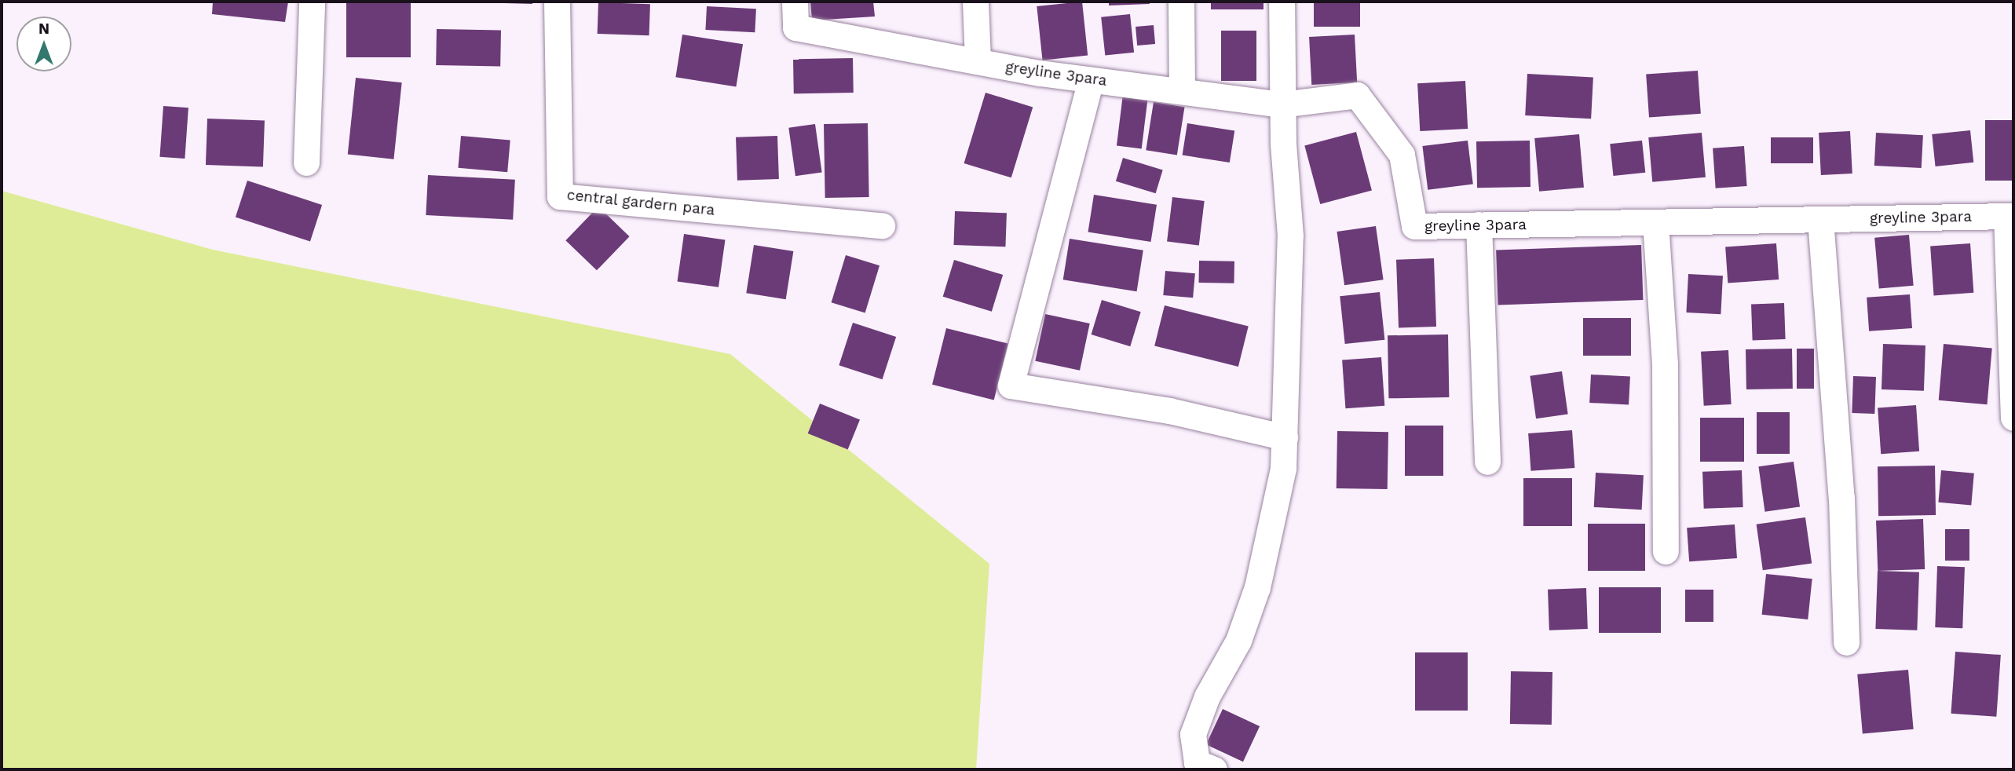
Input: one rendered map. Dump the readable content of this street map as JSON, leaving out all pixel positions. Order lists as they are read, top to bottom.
{
  "streets": {
    "street": ["greyline 3para", "central gardern para"]
  },
  "north": "top"
}
